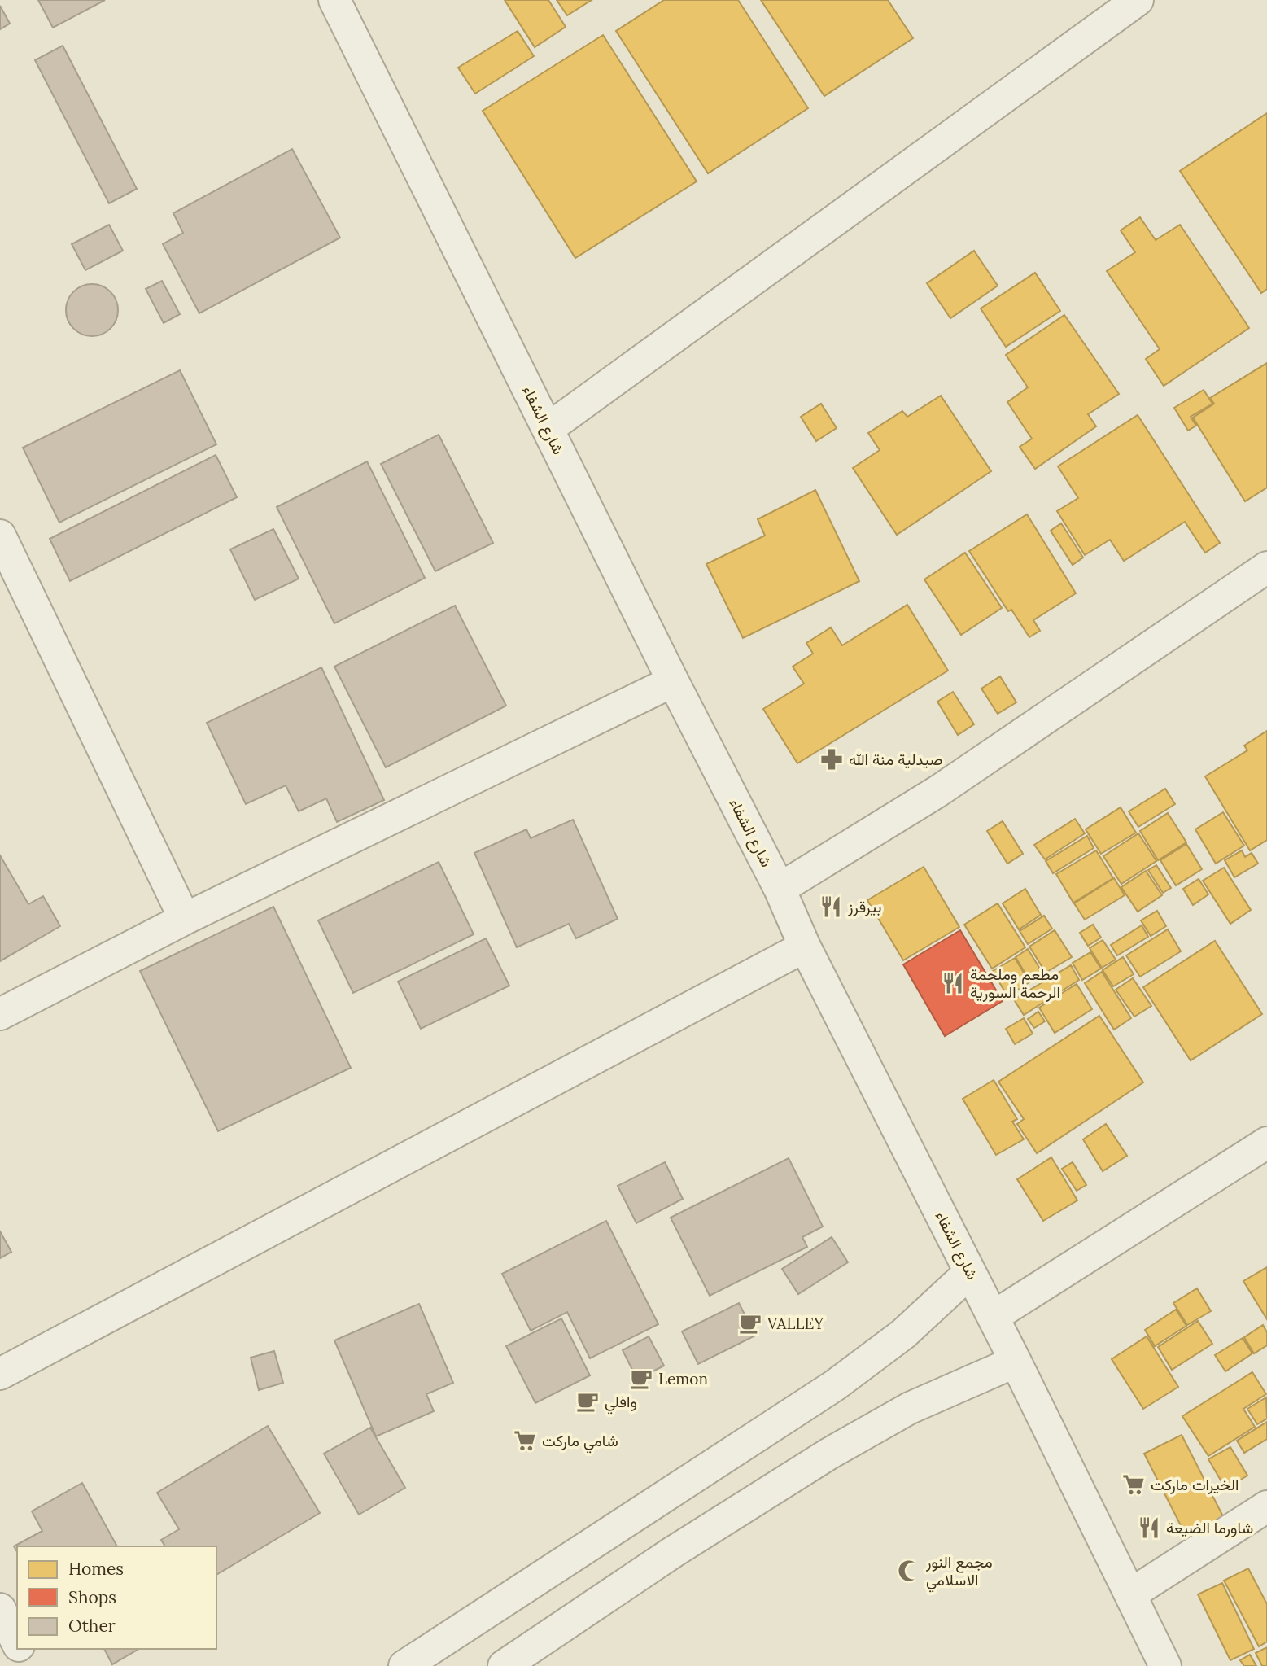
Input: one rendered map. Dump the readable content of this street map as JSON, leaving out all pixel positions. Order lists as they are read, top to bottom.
{
  "streets": {
    "street": ["شارع الشفاء"]
  },
  "places": {
    "pharmacy": ["صيدلية منة الله"],
    "restaurant": ["بيرقرز", "مطعم وملحمة الرحمة السورية", "شاورما الضيعة"],
    "cafe": ["VALLEY", "Lemon", "وافلي"],
    "supermarket": ["شامي ماركت", "الخيرات ماركت"],
    "mosque": ["مجمع النور الاسلامي"]
  },
  "legend": ["Homes", "Shops", "Other"]
}
